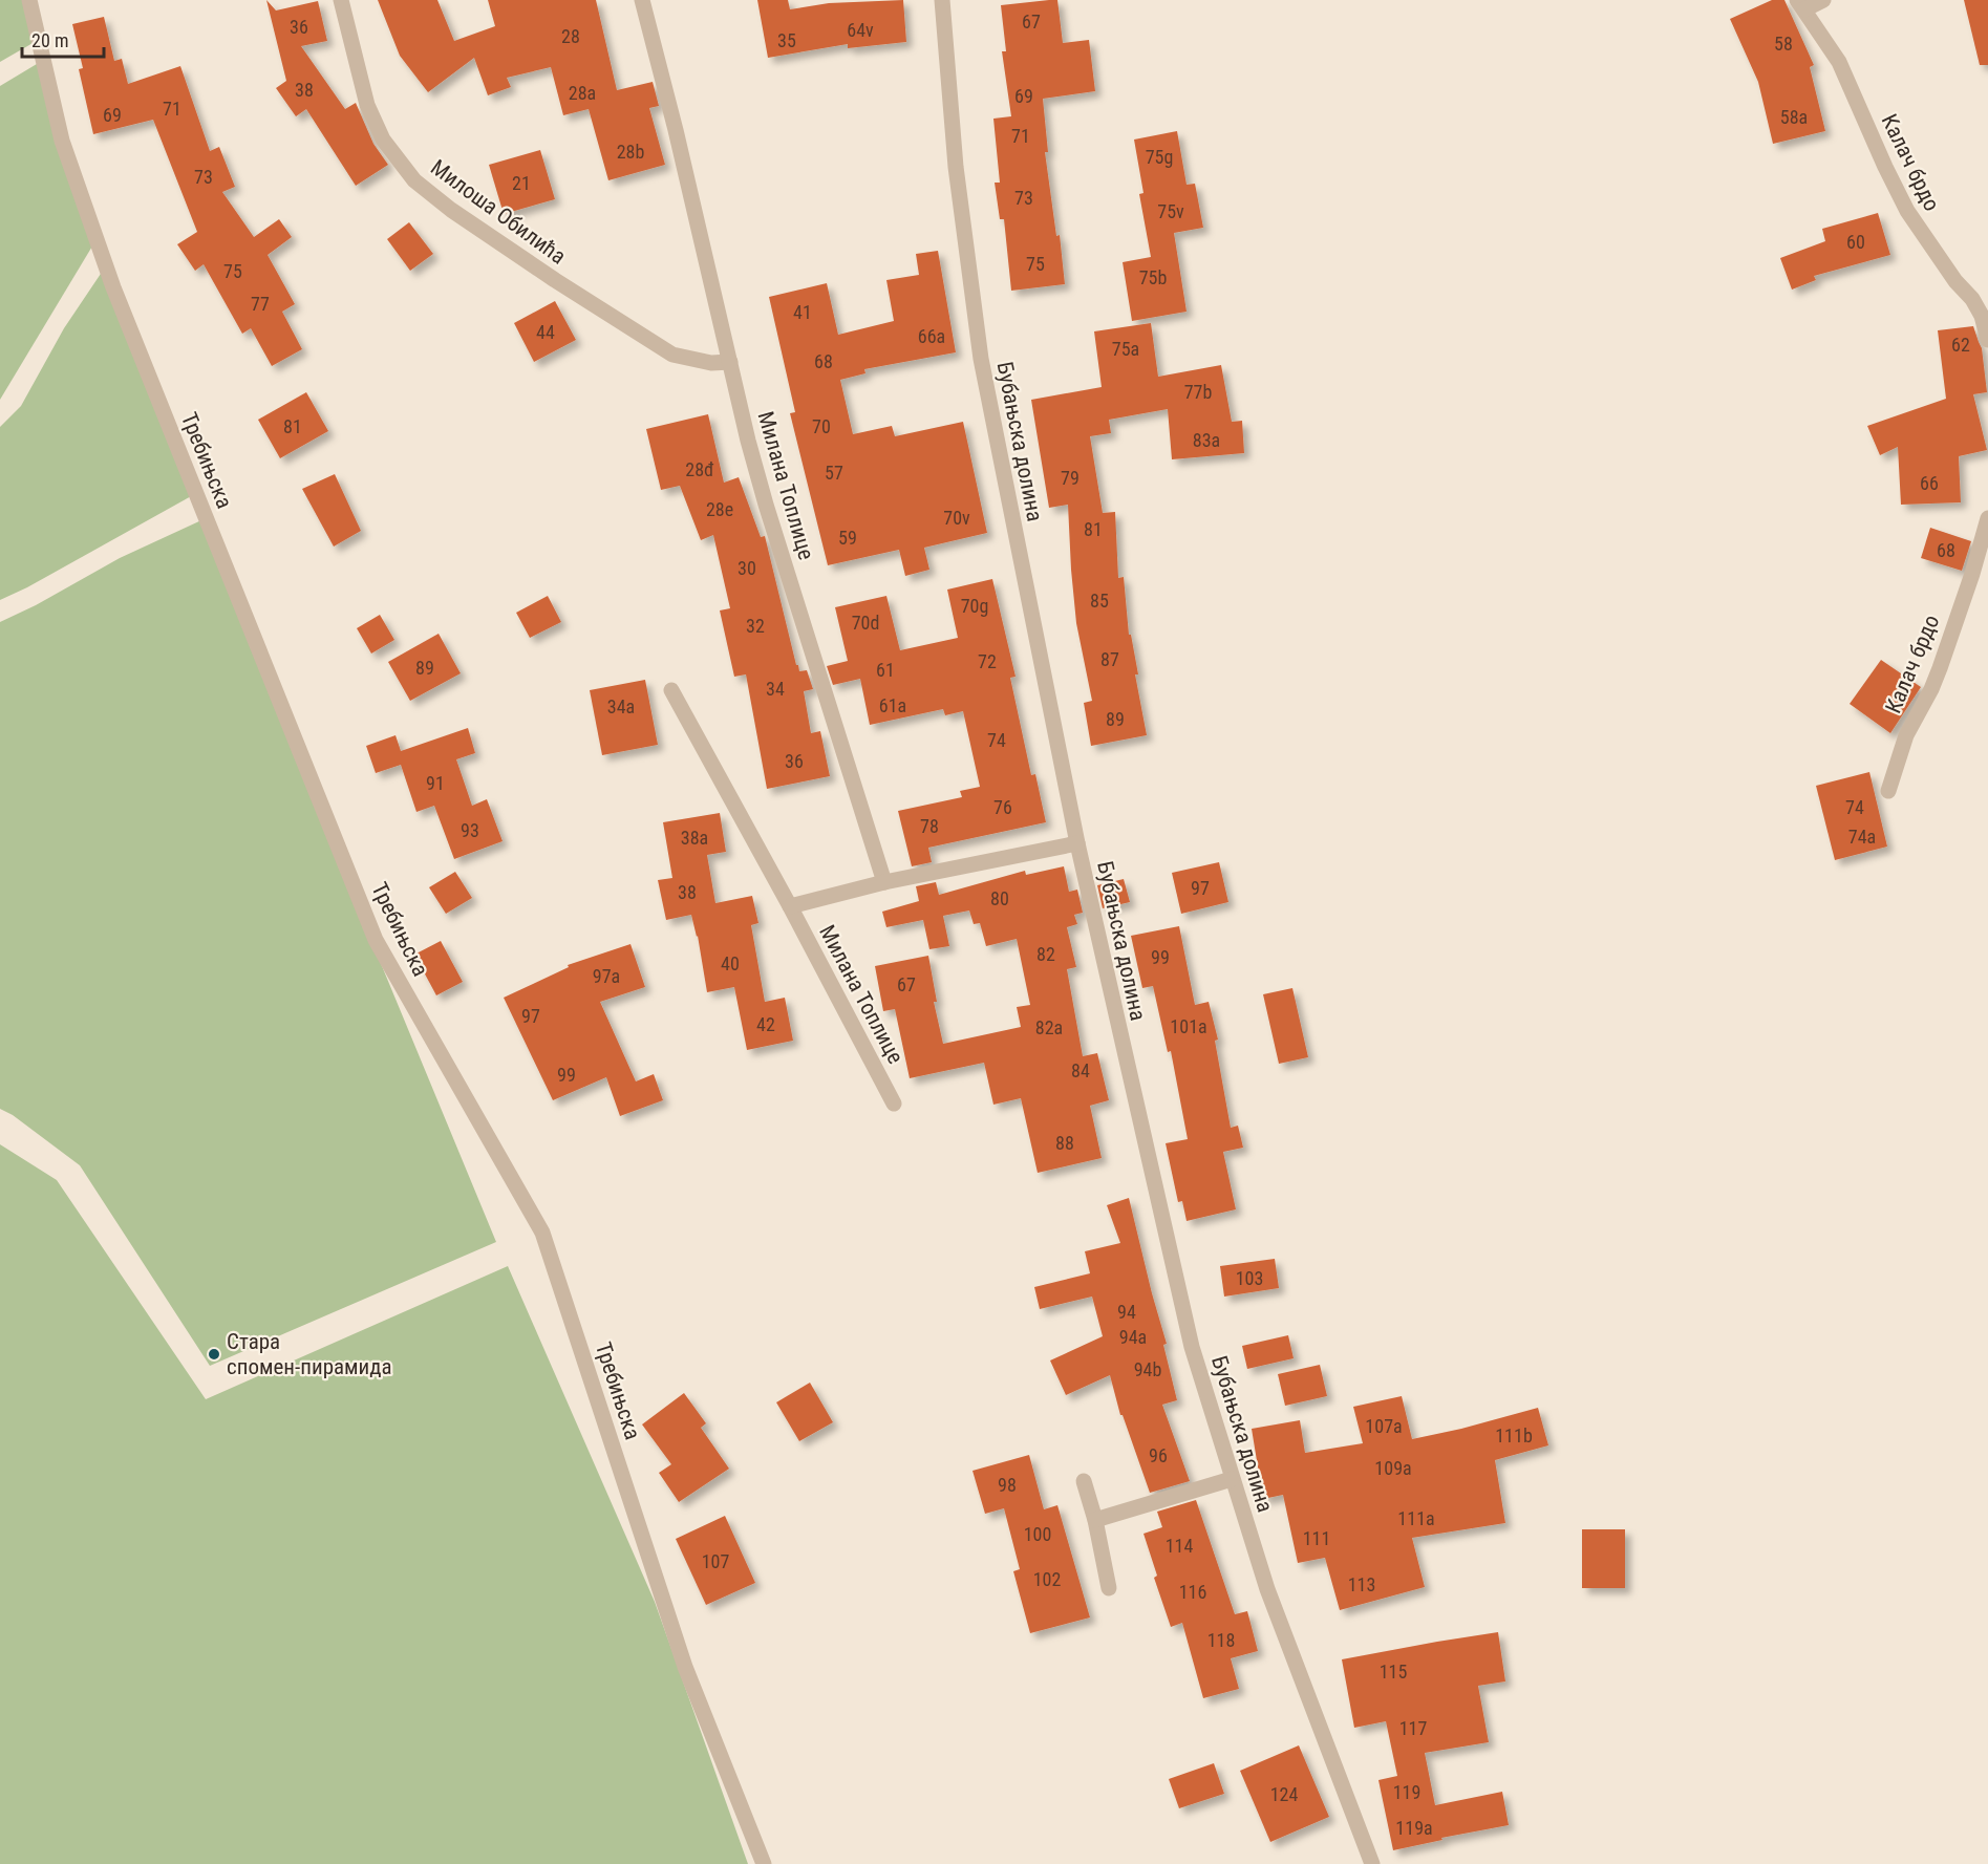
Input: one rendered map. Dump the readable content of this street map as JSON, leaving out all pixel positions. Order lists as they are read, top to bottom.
{
  "streets": {
    "street": [
      "Калач брдо",
      "Милоша Обилића",
      "Бубањска долина",
      "Требињска",
      "Милана Топлице"
    ]
  },
  "crossings": [
    ["Милоша Обилића", "Милана Топлице"]
  ],
  "places": ["Стара спомен-пирамида"],
  "house_numbers": [
    "67",
    "36",
    "64v",
    "28",
    "35",
    "58",
    "38",
    "28a",
    "69",
    "71",
    "69",
    "58a",
    "71",
    "28b",
    "75g",
    "73",
    "21",
    "73",
    "75v",
    "60",
    "75",
    "75",
    "75b",
    "77",
    "41",
    "44",
    "66a",
    "62",
    "75a",
    "68",
    "77b",
    "81",
    "70",
    "83a",
    "28đ",
    "57",
    "79",
    "66",
    "28e",
    "70v",
    "81",
    "59",
    "68",
    "30",
    "85",
    "70g",
    "70d",
    "32",
    "87",
    "72",
    "89",
    "61",
    "34",
    "61a",
    "34a",
    "89",
    "74",
    "36",
    "91",
    "76",
    "74",
    "78",
    "93",
    "74a",
    "38a",
    "97",
    "38",
    "80",
    "82",
    "99",
    "40",
    "97a",
    "67",
    "97",
    "42",
    "101a",
    "82a",
    "84",
    "99",
    "88",
    "103",
    "94",
    "94a",
    "94b",
    "107a",
    "111b",
    "96",
    "109a",
    "98",
    "111a",
    "100",
    "111",
    "114",
    "107",
    "102",
    "113",
    "116",
    "118",
    "115",
    "117",
    "119",
    "124",
    "119a"
  ],
  "scale_bar": "20 m"
}
